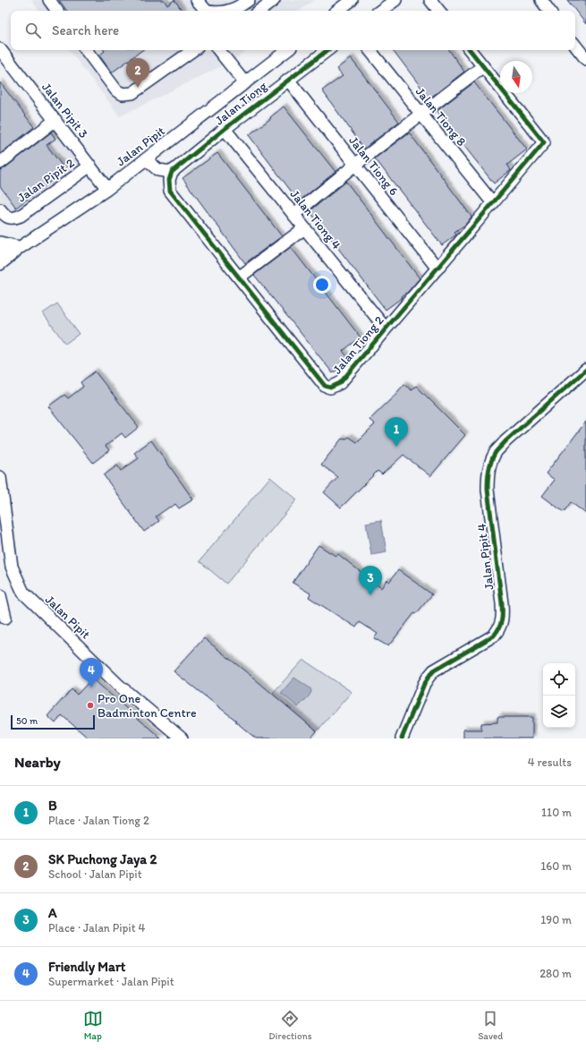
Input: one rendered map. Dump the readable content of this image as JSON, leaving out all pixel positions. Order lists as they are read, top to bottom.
{
  "streets": {
    "street": [
      "Jalan Tiong",
      "Jalan Pipit 3",
      "Jalan Tiong 8",
      "Jalan Pipit",
      "Jalan Tiong 6",
      "Jalan Pipit 2",
      "Jalan Tiong 4",
      "Jalan Tiong 2",
      "Jalan Pipit 4"
    ]
  },
  "crossings": [
    ["Jalan Tiong", "Jalan Tiong 6"],
    ["Jalan Tiong", "Jalan Tiong 4"],
    ["Jalan Tiong", "Jalan Tiong 2"],
    ["Jalan Pipit 3", "Jalan Pipit"],
    ["Jalan Pipit 3", "Jalan Pipit 2"],
    ["Jalan Tiong 8", "Jalan Tiong 2"],
    ["Jalan Tiong 6", "Jalan Tiong 2"],
    ["Jalan Tiong 4", "Jalan Tiong 2"]
  ],
  "places": ["Pro One Badminton Centre"],
  "scale_bar": "50 m",
  "north": "bottom",
  "page": {
    "search": "Search here",
    "pins": [
      "2",
      "1",
      "3",
      "4"
    ],
    "scale": "50 m",
    "heading": ["Nearby", "4 results"],
    "list": [
      {
        "mark": "1",
        "name": "B",
        "note": "Place · Jalan Tiong 2",
        "value": "110 m"
      },
      {
        "mark": "2",
        "name": "SK Puchong Jaya 2",
        "note": "School · Jalan Pipit",
        "value": "160 m"
      },
      {
        "mark": "3",
        "name": "A",
        "note": "Place · Jalan Pipit 4",
        "value": "190 m"
      },
      {
        "mark": "4",
        "name": "Friendly Mart",
        "note": "Supermarket · Jalan Pipit",
        "value": "280 m"
      }
    ],
    "nav": ["Map", "Directions", "Saved"]
  }
}
